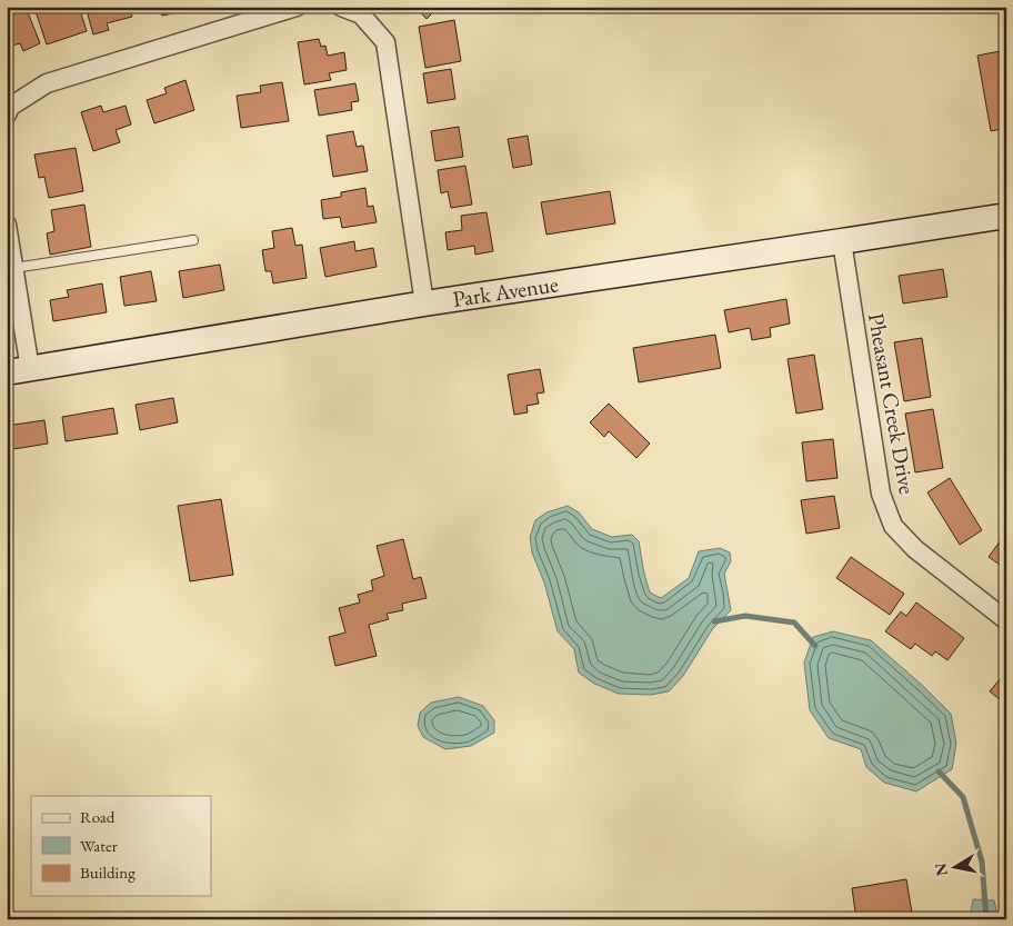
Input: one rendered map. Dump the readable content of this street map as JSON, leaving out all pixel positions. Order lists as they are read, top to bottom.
{
  "streets": {
    "street": ["Park Avenue", "Pheasant Creek Drive"]
  },
  "crossings": [
    ["Park Avenue", "Pheasant Creek Drive"]
  ],
  "legend": ["Road", "Water", "Building"],
  "north": "left"
}
